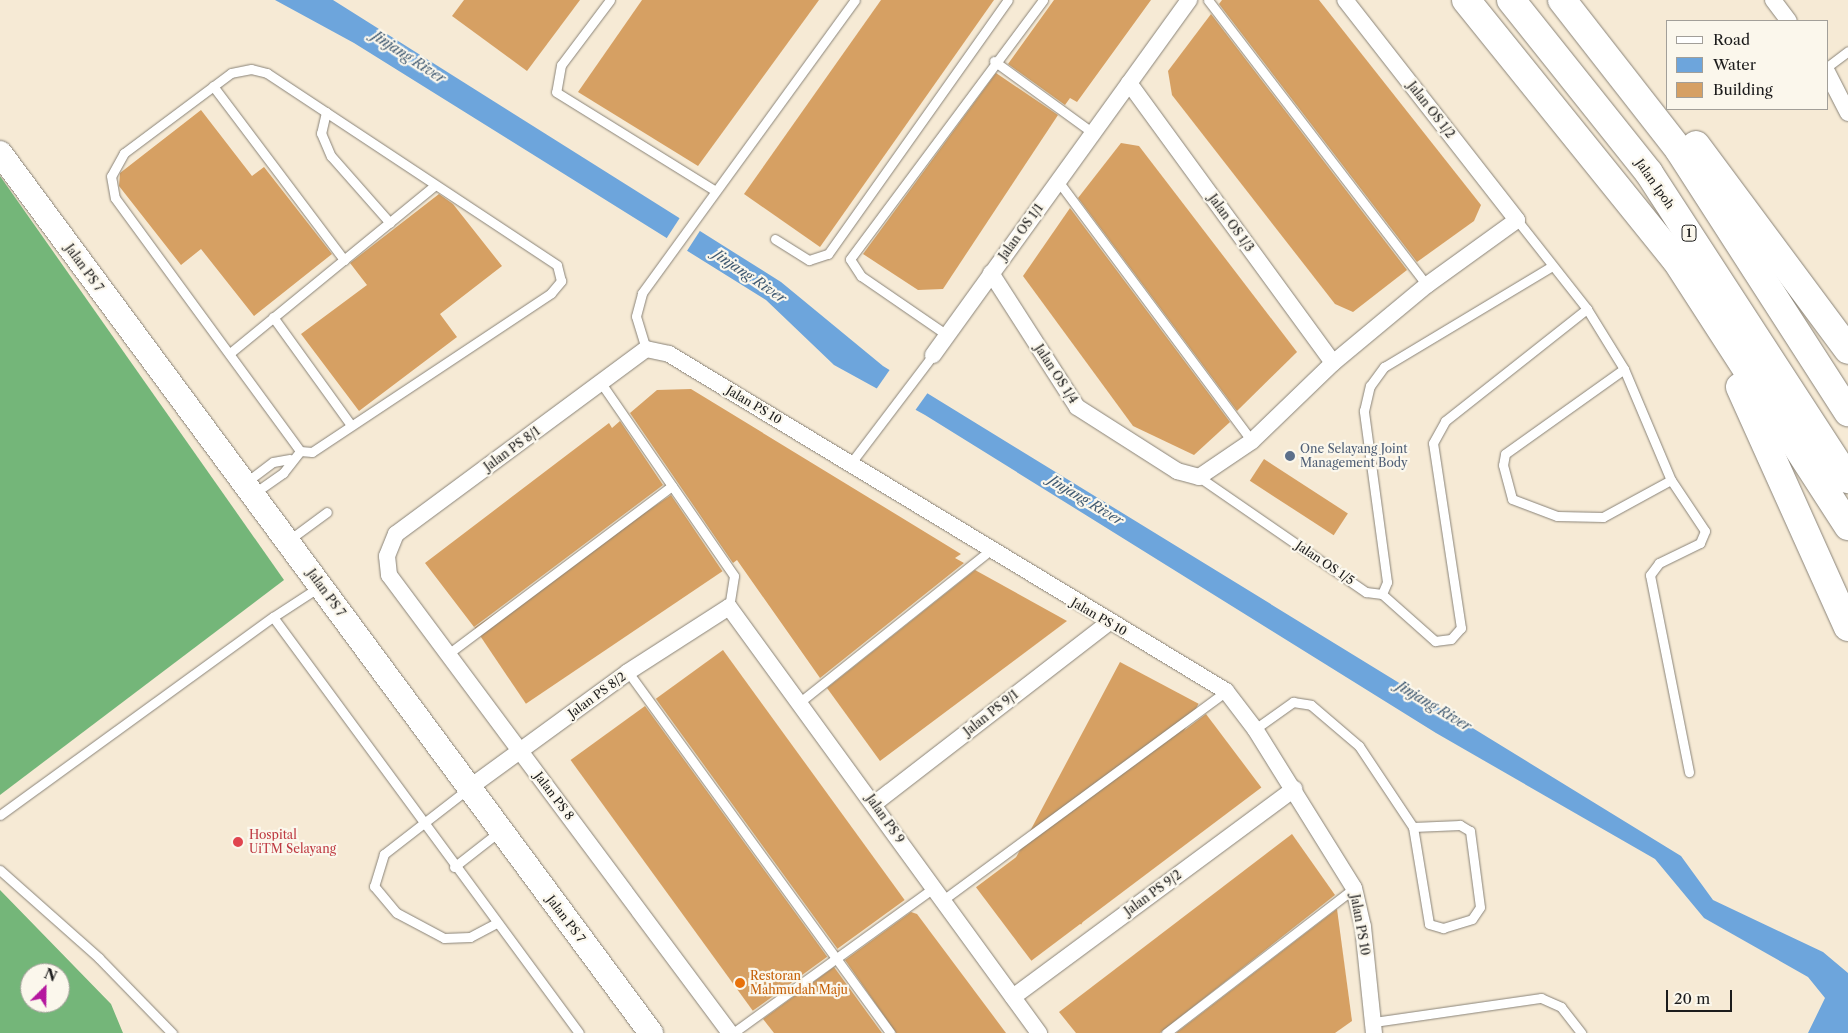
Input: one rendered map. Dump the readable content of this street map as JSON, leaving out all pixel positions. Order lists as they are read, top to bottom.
{
  "streets": {
    "highway": ["Jalan Ipoh", "1"],
    "street": [
      "Jalan OS 1/2",
      "Jalan OS 1/3",
      "Jalan OS 1/1",
      "Jalan PS 7",
      "Jalan OS 1/4",
      "Jalan PS 10",
      "Jalan PS 8/1",
      "Jalan PS 8/2",
      "Jalan PS 9/1",
      "Jalan PS 8",
      "Jalan PS 9",
      "Jalan PS 9/2"
    ],
    "lane": ["Jalan OS 1/5"]
  },
  "crossings": [
    ["Jalan OS 1/3", "Jalan OS 1/1"],
    ["Jalan OS 1/1", "Jalan OS 1/4"],
    ["Jalan OS 1/1", "Jalan PS 10"],
    ["Jalan PS 7", "Jalan PS 8/2"],
    ["Jalan OS 1/4", "Jalan OS 1/5"],
    ["Jalan PS 10", "Jalan PS 8/1"],
    ["Jalan PS 10", "Jalan PS 9/1"],
    ["Jalan PS 10", "Jalan PS 9/2"],
    ["Jalan PS 8/1", "Jalan PS 8"],
    ["Jalan PS 8/2", "Jalan PS 8"],
    ["Jalan PS 8/2", "Jalan PS 9"],
    ["Jalan PS 9/1", "Jalan PS 9"],
    ["Jalan PS 9", "Jalan PS 9/2"]
  ],
  "water": ["Jinjang River"],
  "places": ["One Selayang Joint Management Body", "Hospital UiTM Selayang", "Restoran Mahmudah Maju"],
  "legend": ["Road", "Water", "Building"],
  "scale_bar": "20 m",
  "north": "top right"
}
